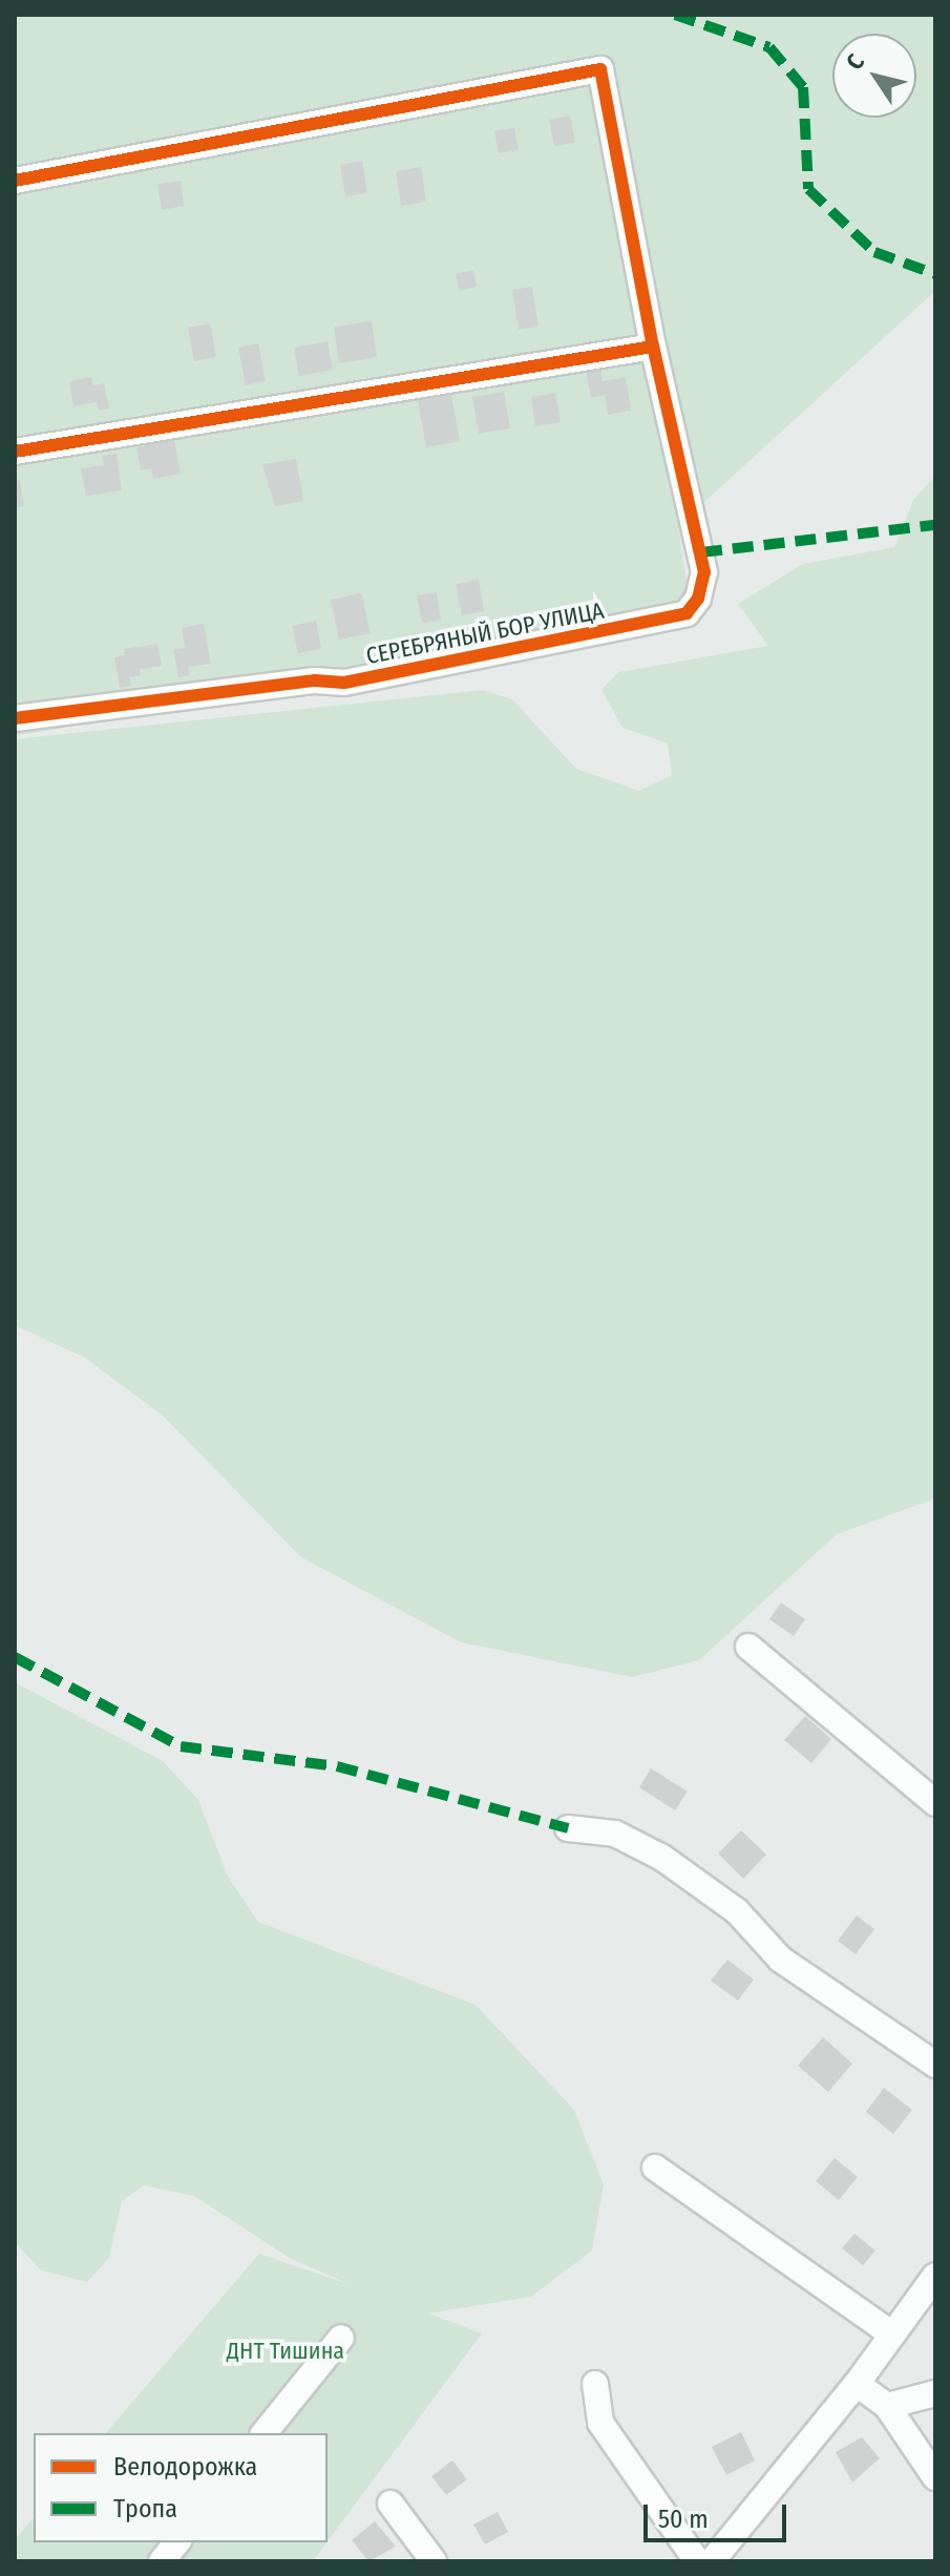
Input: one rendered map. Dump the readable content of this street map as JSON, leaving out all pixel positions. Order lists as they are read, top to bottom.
{
  "streets": {
    "street": ["СЕРЕБРЯНЫЙ БОР УЛИЦА"]
  },
  "parks": ["ДНТ Тишина"],
  "legend": ["Велодорожка", "Тропа"],
  "scale_bar": "50 m",
  "north": "top left"
}
